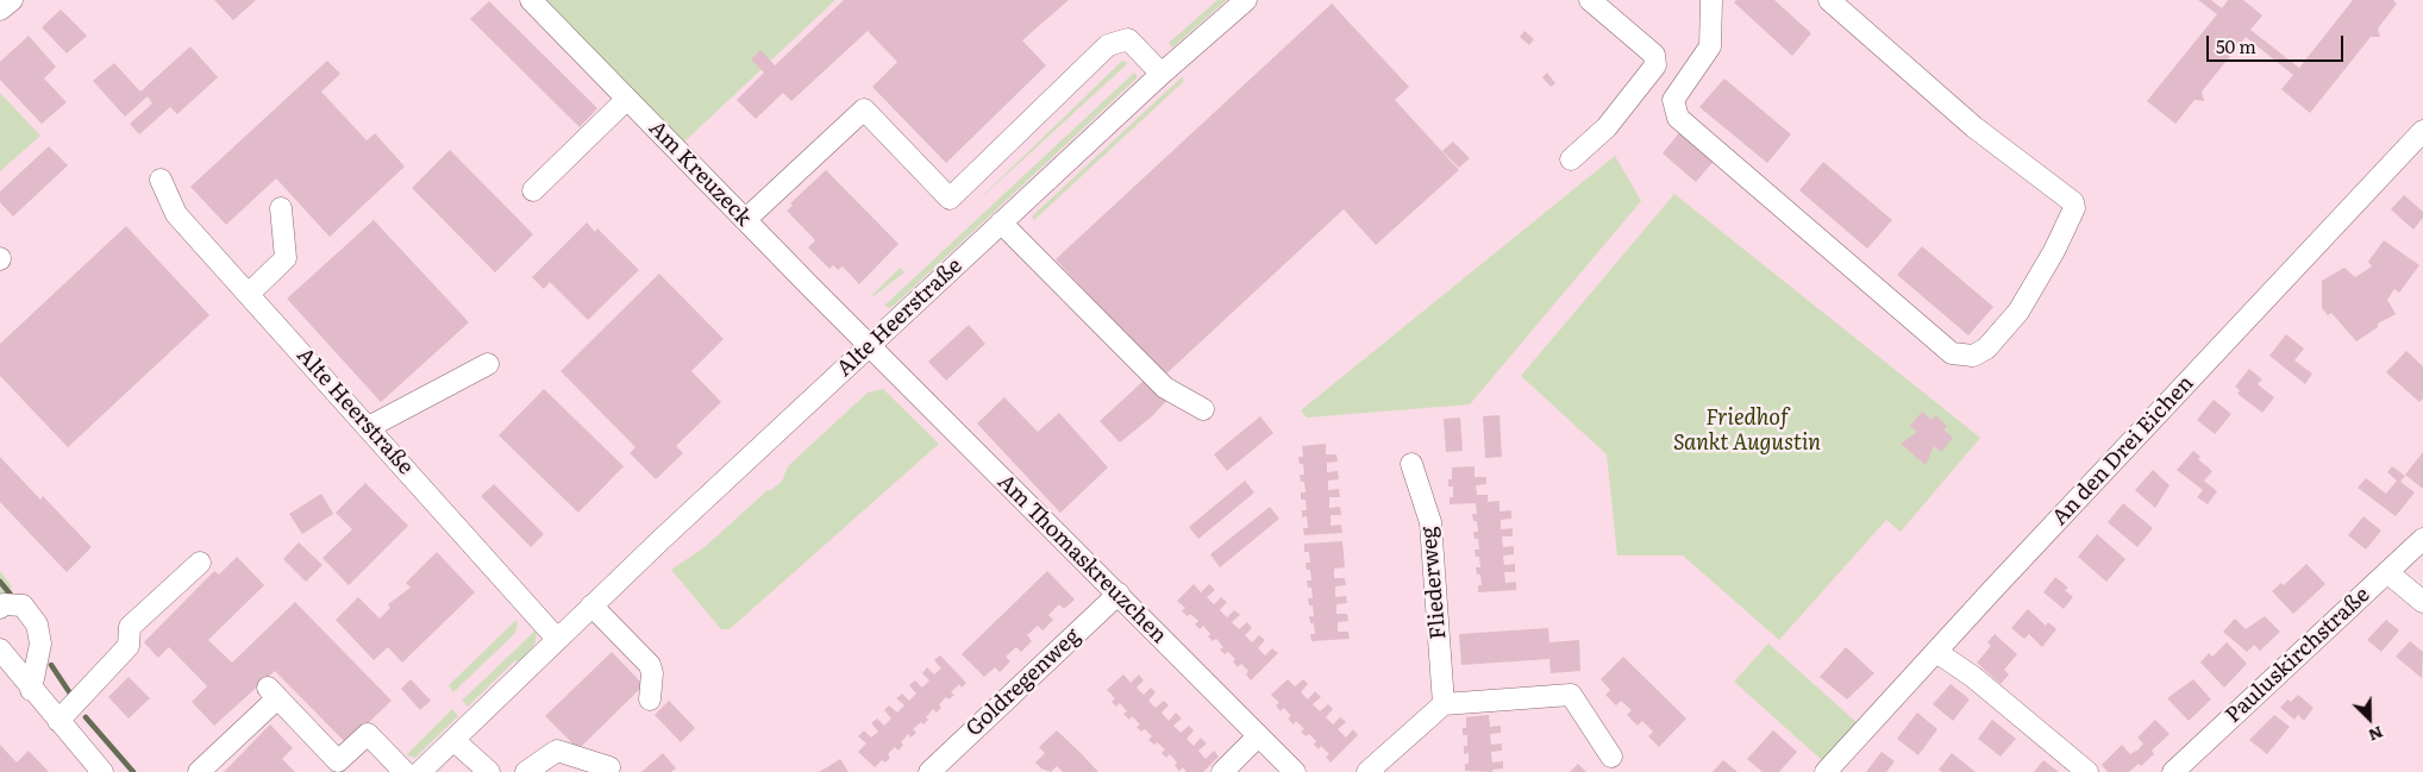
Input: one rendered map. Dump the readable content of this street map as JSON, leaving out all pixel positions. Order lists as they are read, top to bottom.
{
  "streets": {
    "street": [
      "Am Kreuzeck",
      "Alte Heerstraße",
      "An den Drei Eichen",
      "Am Thomaskreuzchen",
      "Fliederweg",
      "Pauluskirchstraße",
      "Goldregenweg"
    ]
  },
  "crossings": [
    ["Am Kreuzeck", "Alte Heerstraße"],
    ["Am Kreuzeck", "Am Thomaskreuzchen"],
    ["Alte Heerstraße", "Am Thomaskreuzchen"],
    ["Am Thomaskreuzchen", "Goldregenweg"]
  ],
  "parks": ["Friedhof Sankt Augustin"],
  "scale_bar": "50 m",
  "north": "bottom right"
}
